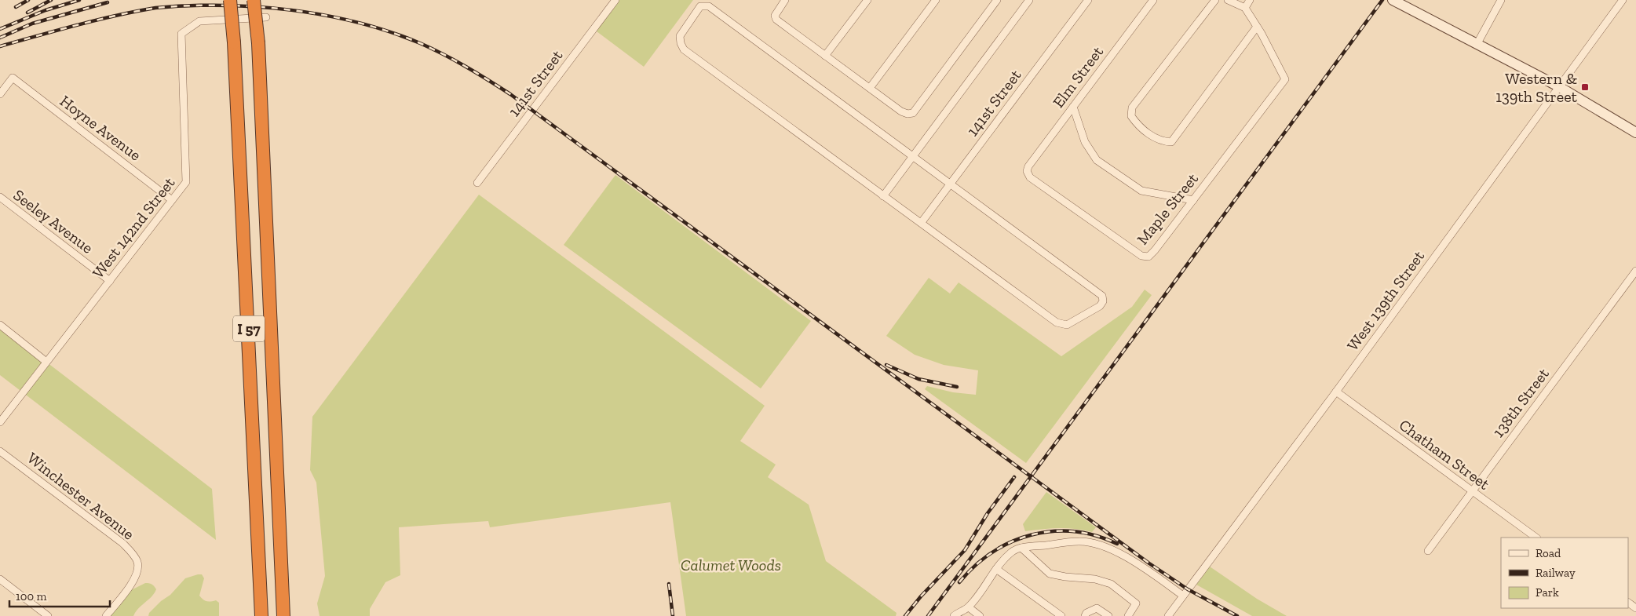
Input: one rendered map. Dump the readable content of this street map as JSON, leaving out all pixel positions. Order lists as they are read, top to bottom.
{
  "streets": {
    "highway": ["I 57"],
    "street": [
      "Elm Street",
      "141st Street",
      "Hoyne Avenue",
      "Maple Street",
      "Seeley Avenue",
      "West 142nd Street",
      "West 139th Street",
      "138th Street",
      "Chatham Street",
      "Winchester Avenue"
    ]
  },
  "crossings": [
    ["Elm Street", "Maple Street"],
    ["Hoyne Avenue", "West 142nd Street"],
    ["Seeley Avenue", "West 142nd Street"],
    ["West 139th Street", "Chatham Street"],
    ["138th Street", "Chatham Street"]
  ],
  "parks": ["Calumet Woods"],
  "places": {
    "transit": ["Western & 139th Street"]
  },
  "legend": ["Road", "Railway", "Park"],
  "scale_bar": "100 m"
}
